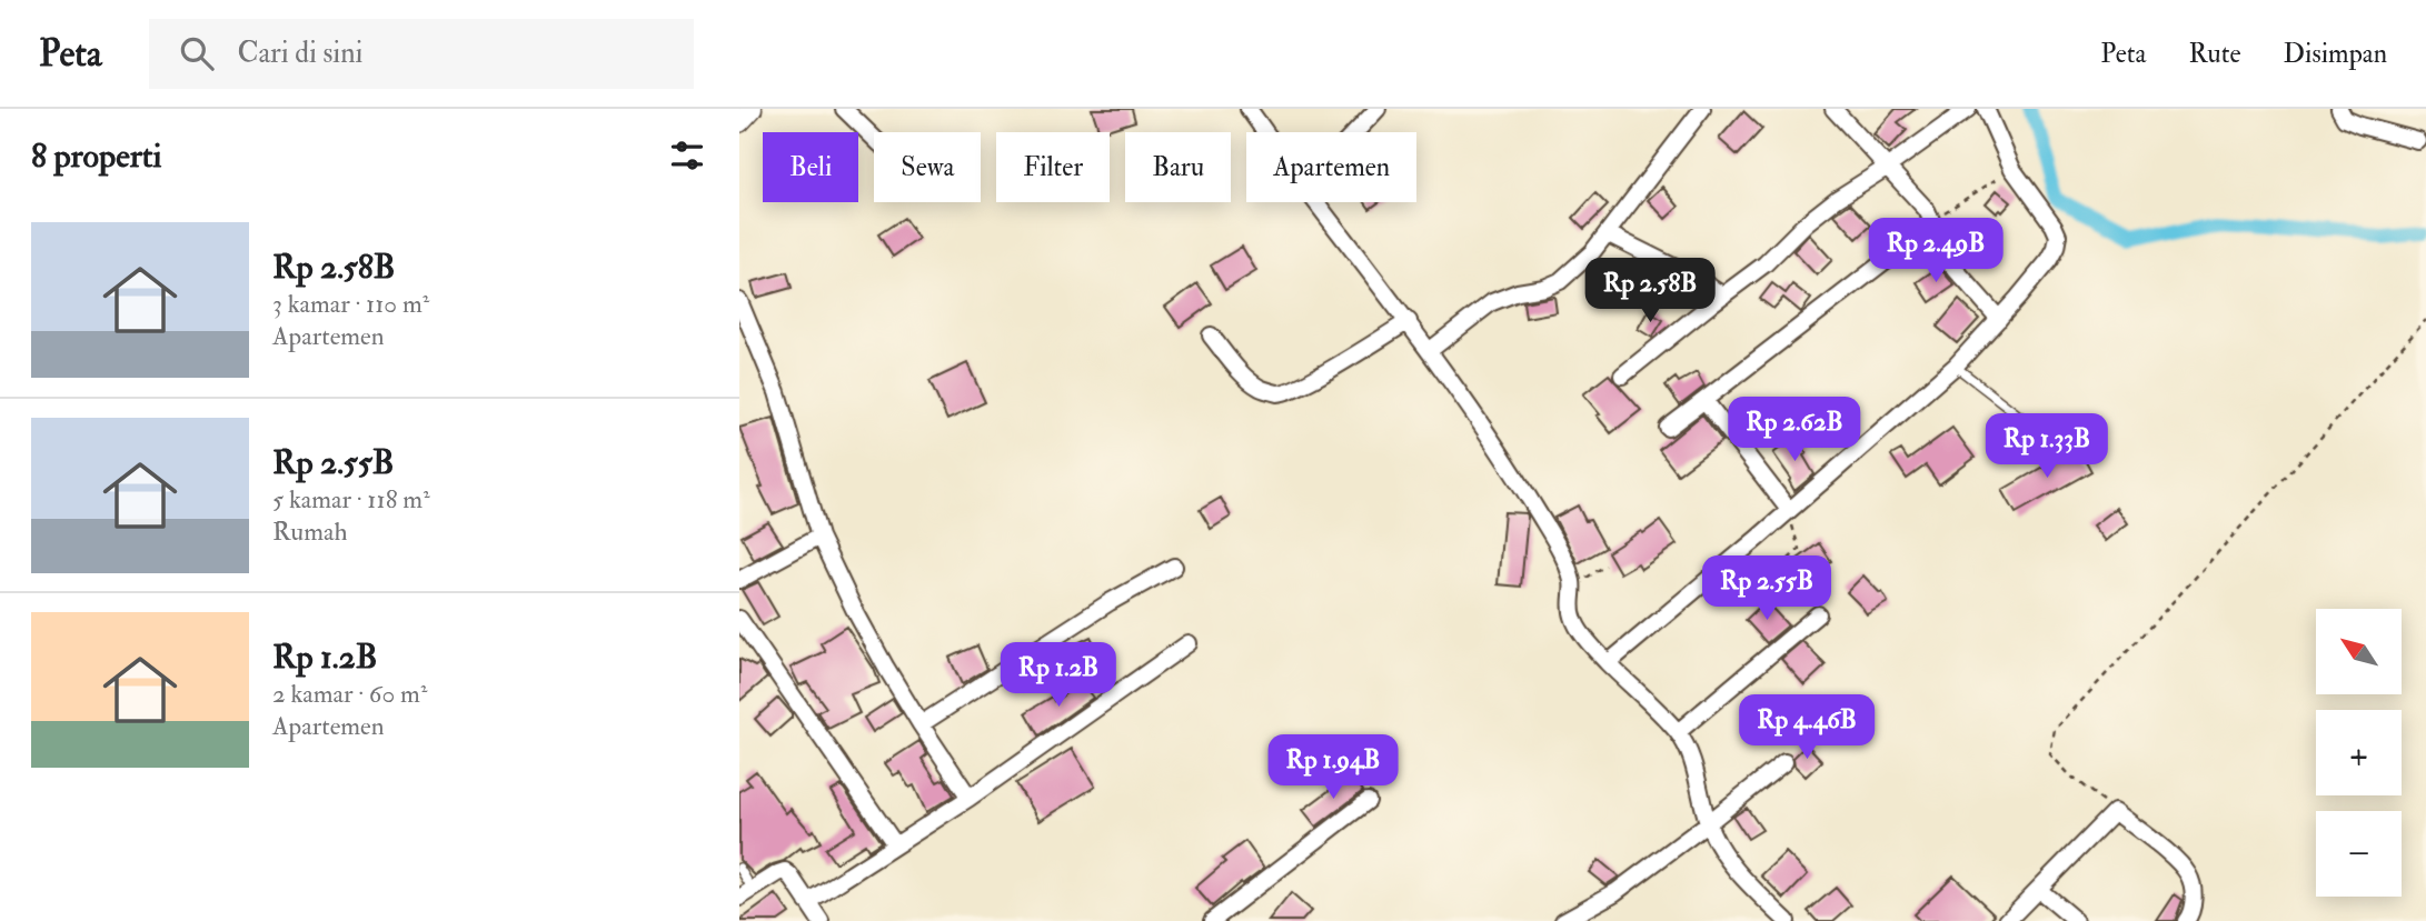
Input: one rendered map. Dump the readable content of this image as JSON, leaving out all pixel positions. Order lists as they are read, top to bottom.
{
  "north": "top left",
  "page": {
    "header": "Peta",
    "search": "Cari di sini",
    "nav": ["Peta", "Rute", "Disimpan"],
    "heading": "8 properti",
    "chip": [
      "Beli",
      "Sewa",
      "Filter",
      "Baru",
      "Apartemen"
    ],
    "list": [
      {
        "name": "Rp 2.58B",
        "note": "3 kamar · 110 m² · Apartemen"
      },
      {
        "name": "Rp 2.55B",
        "note": "5 kamar · 118 m² · Rumah"
      },
      {
        "name": "Rp 1.2B",
        "note": "2 kamar · 60 m² · Apartemen"
      }
    ],
    "price": [
      "Rp 2.49B",
      "Rp 2.58B",
      "Rp 2.62B",
      "Rp 1.33B",
      "Rp 2.55B",
      "Rp 1.2B",
      "Rp 4.46B",
      "Rp 1.94B"
    ],
    "map_buttons": ["+", "−"]
  }
}
